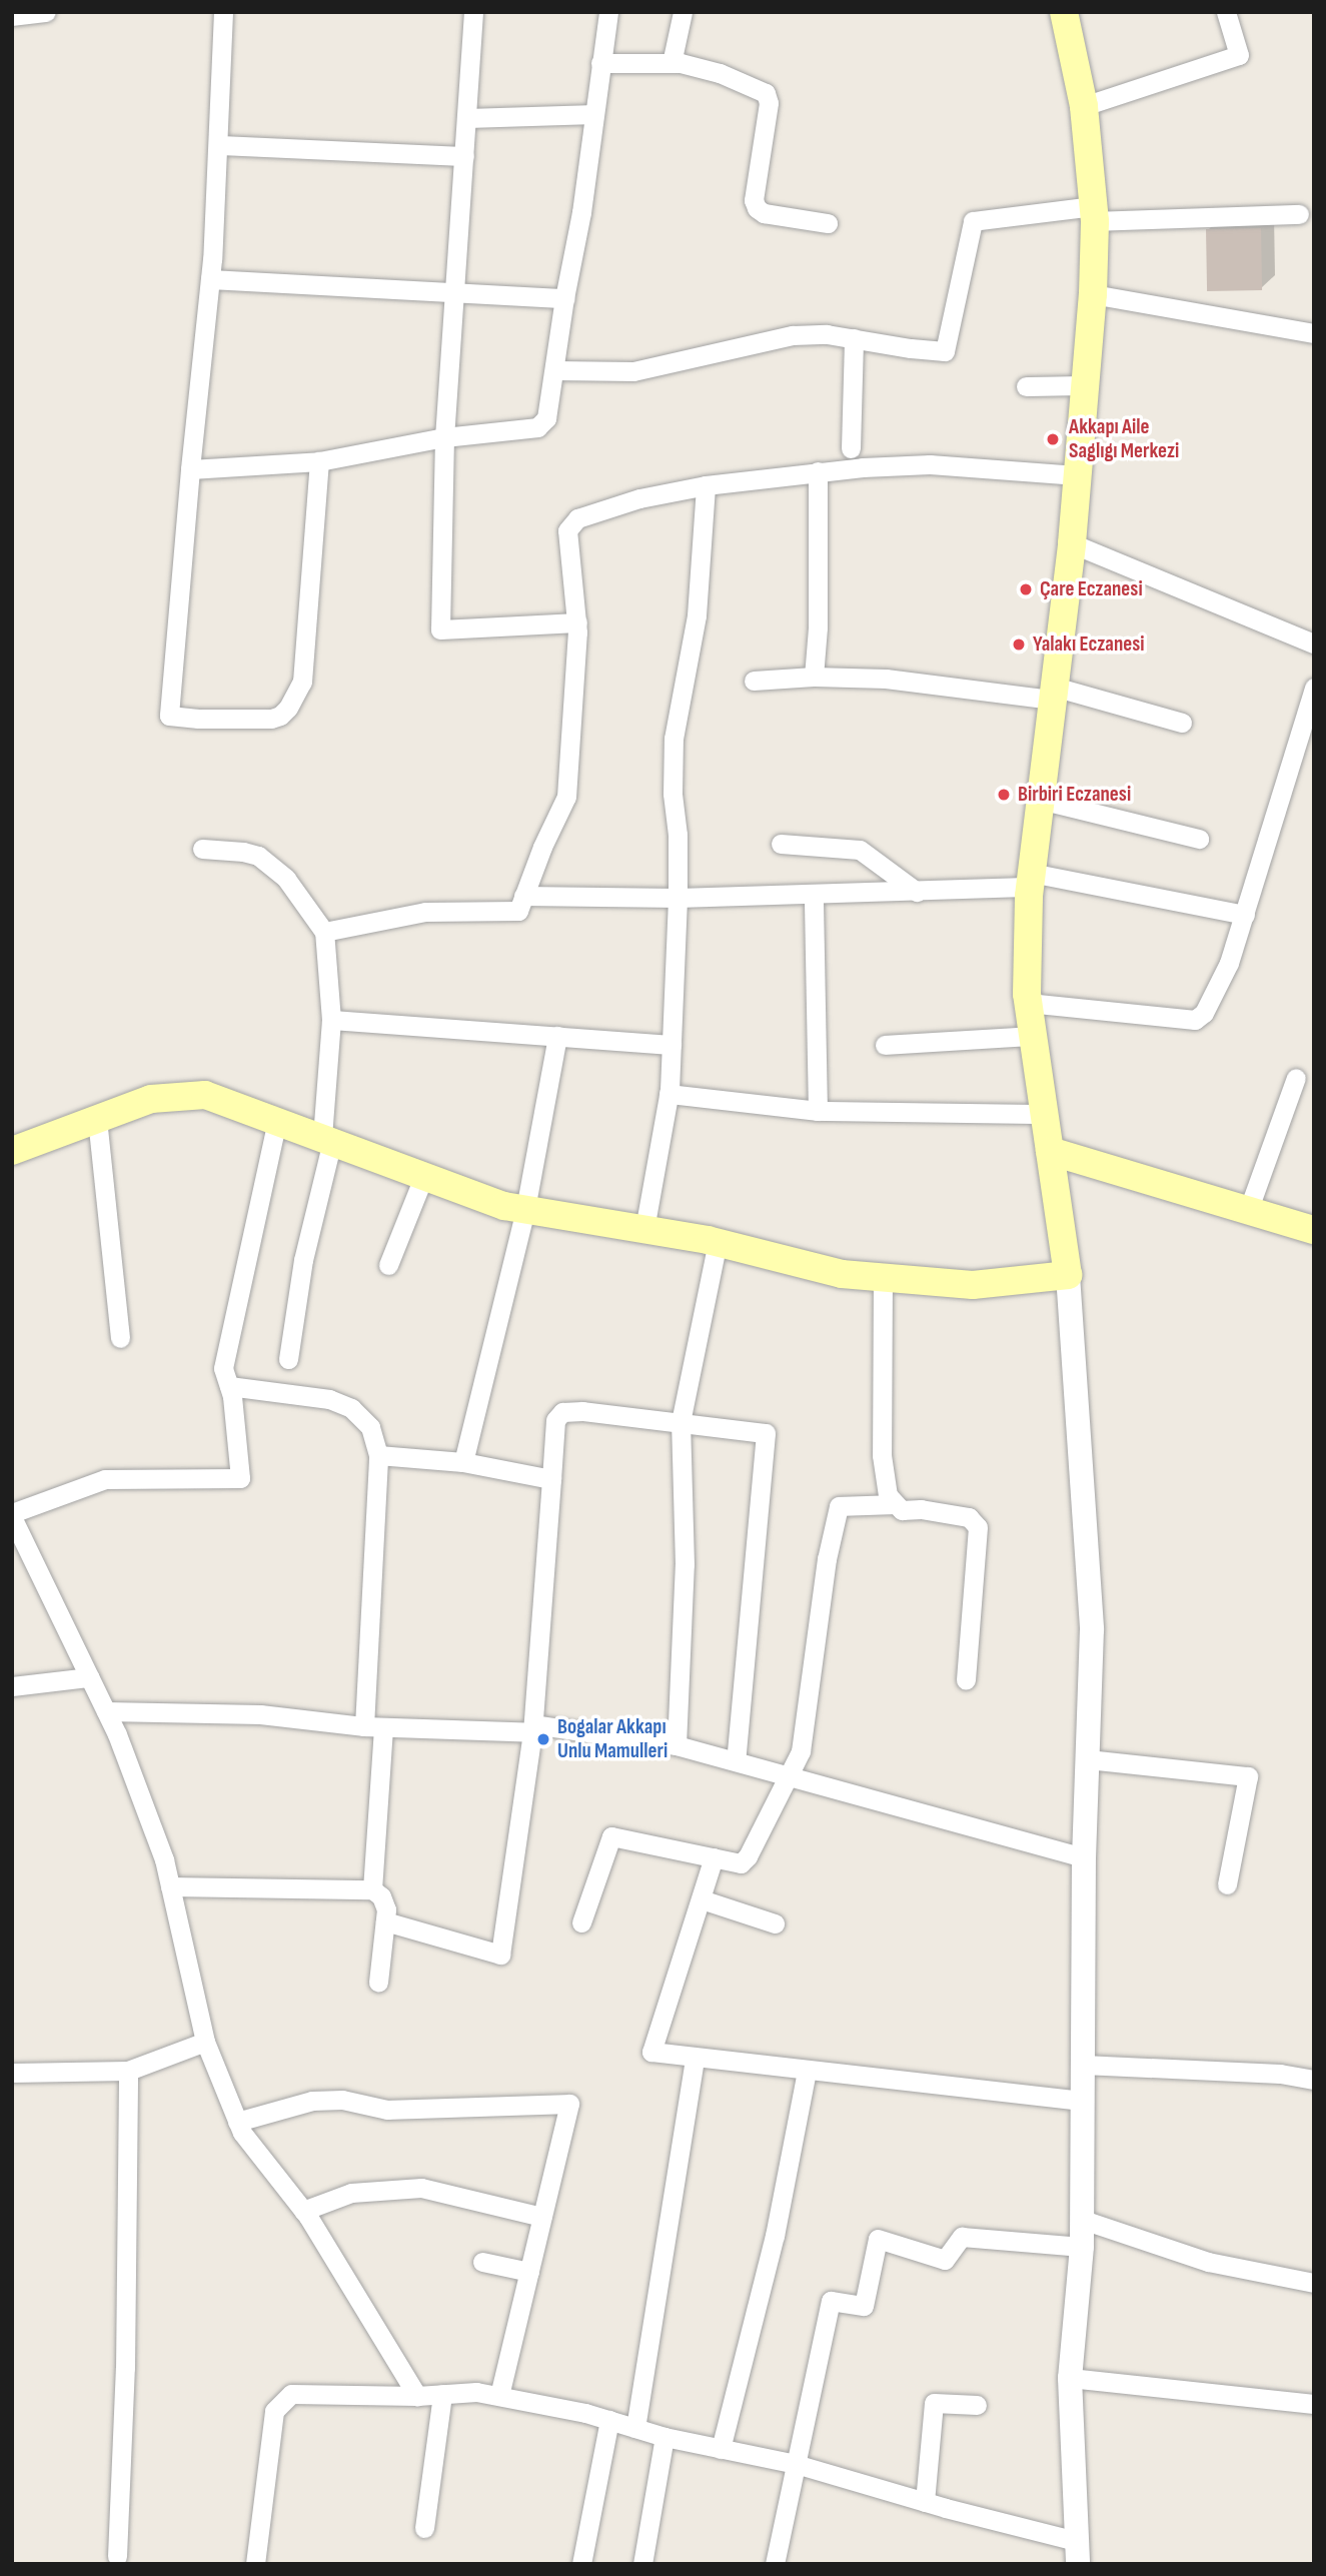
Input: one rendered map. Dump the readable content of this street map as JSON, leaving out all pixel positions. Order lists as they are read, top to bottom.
{
  "places": [
    "Akkapı Aile Saglıgı Merkezi",
    "Çare Eczanesi",
    "Yalakı Eczanesi",
    "Birbiri Eczanesi",
    "Bogalar Akkapı Unlu Mamulleri"
  ]
}
